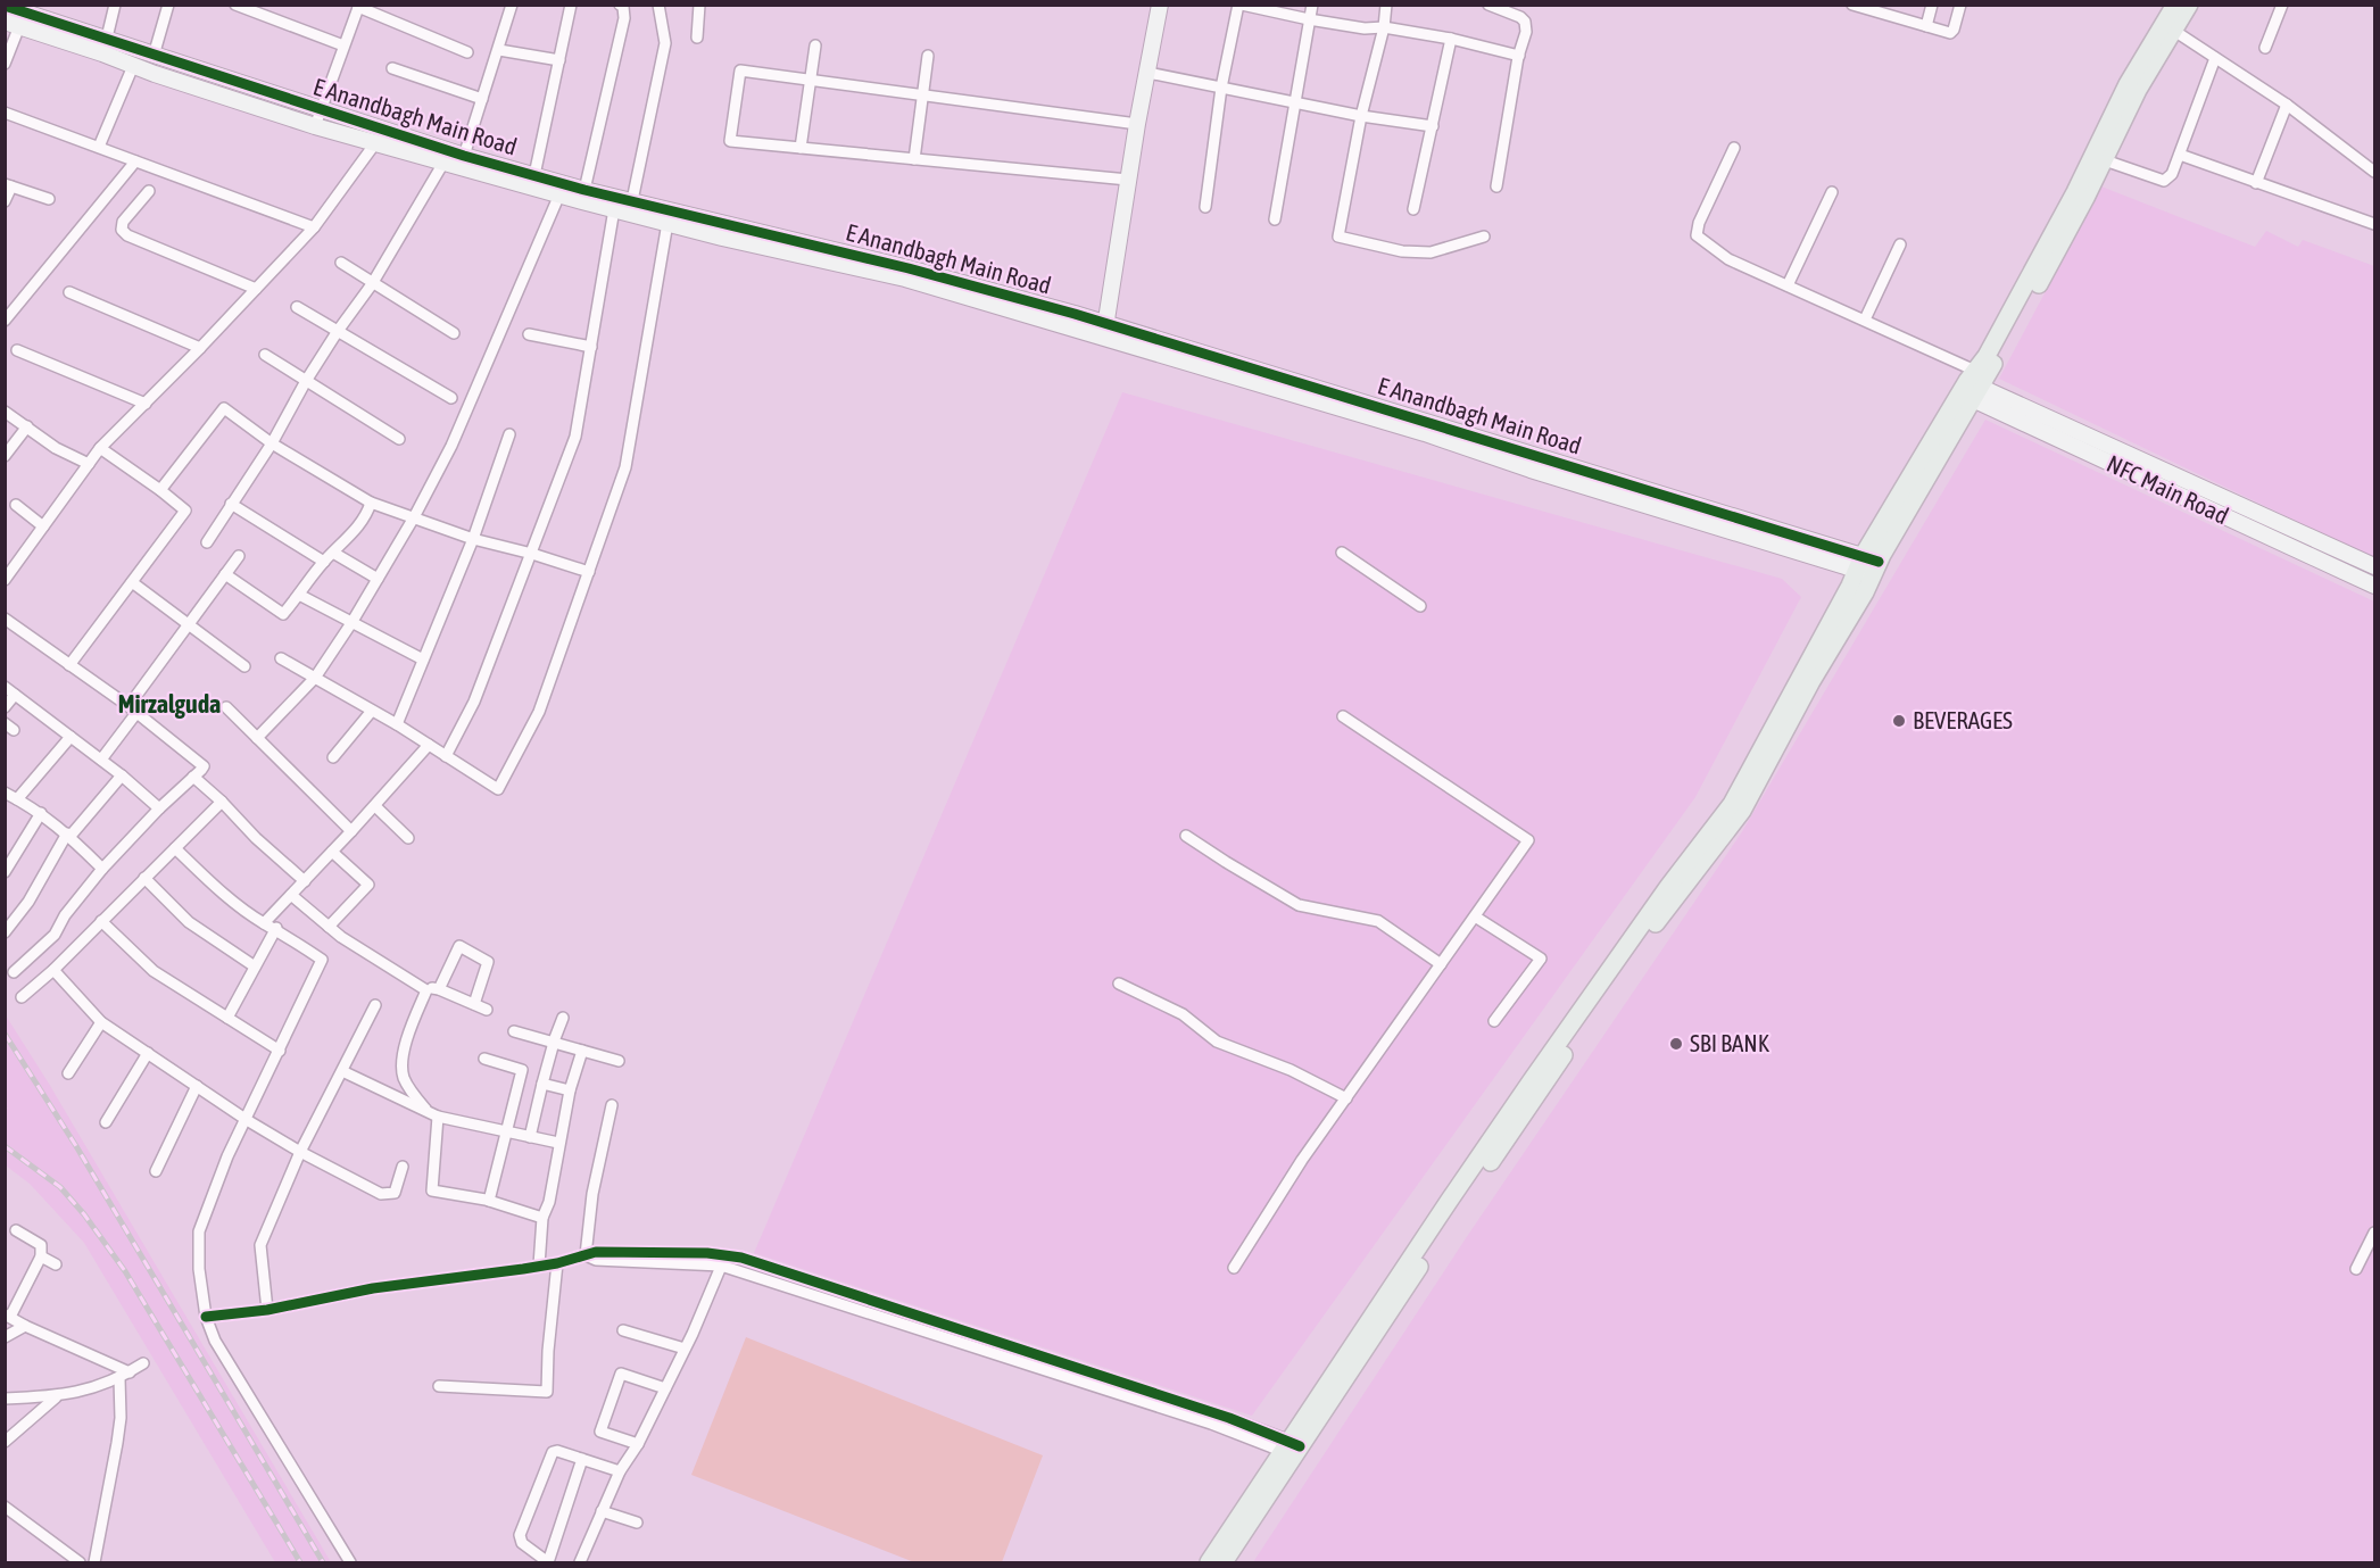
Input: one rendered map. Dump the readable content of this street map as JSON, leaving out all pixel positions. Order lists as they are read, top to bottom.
{
  "streets": {
    "street": ["E Anandbagh Main Road", "NFC Main Road"]
  },
  "districts": ["Mirzalguda"],
  "places": ["BEVERAGES", "SBI BANK"]
}
